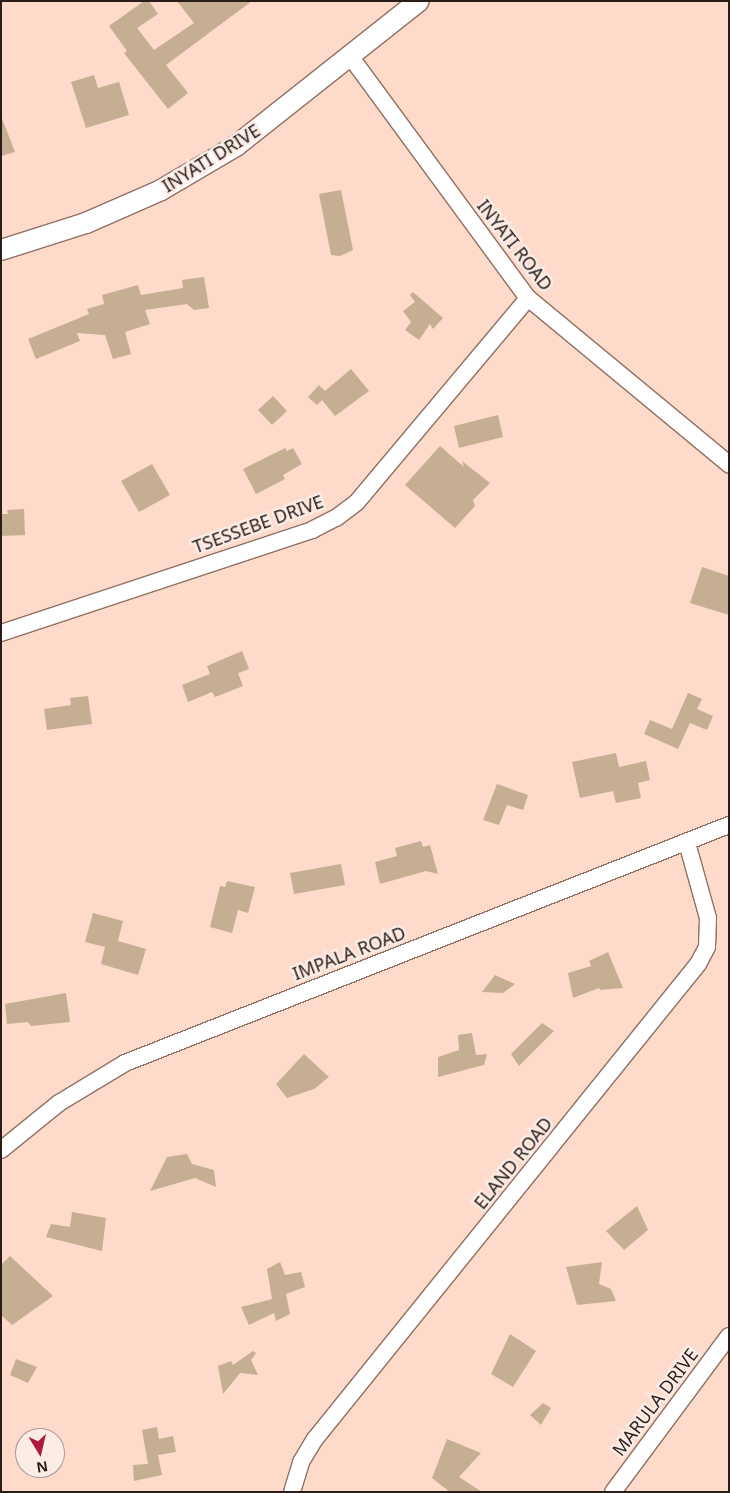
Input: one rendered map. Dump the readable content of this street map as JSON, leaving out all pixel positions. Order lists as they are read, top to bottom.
{
  "streets": {
    "street": [
      "INYATI DRIVE",
      "INYATI ROAD",
      "TSESSEBE DRIVE",
      "IMPALA ROAD",
      "ELAND ROAD",
      "MARULA DRIVE"
    ]
  },
  "crossings": [
    ["INYATI DRIVE", "INYATI ROAD"],
    ["INYATI ROAD", "TSESSEBE DRIVE"],
    ["IMPALA ROAD", "ELAND ROAD"]
  ],
  "north": "bottom"
}
